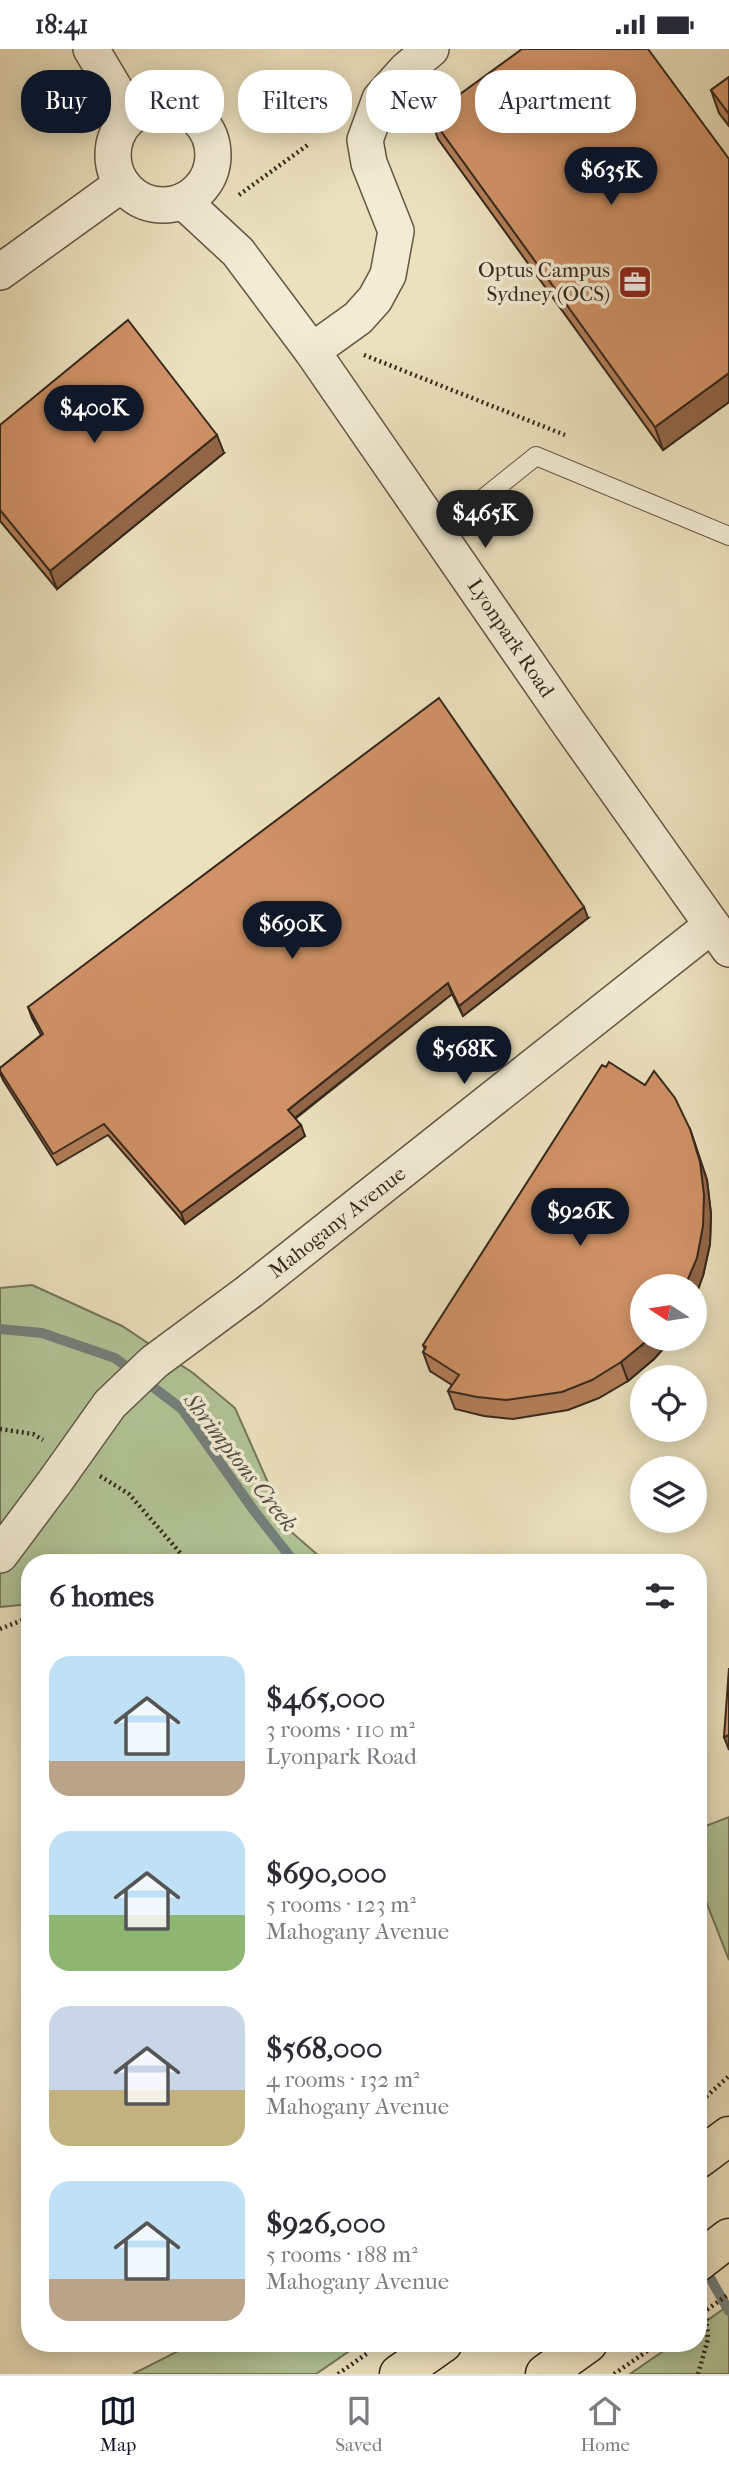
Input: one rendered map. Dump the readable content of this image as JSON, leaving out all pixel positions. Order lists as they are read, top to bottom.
{
  "streets": {
    "street": ["Lyonpark Road", "Mahogany Avenue"]
  },
  "crossings": [
    ["Lyonpark Road", "Mahogany Avenue"]
  ],
  "water": ["Shrimptons Creek"],
  "places": {
    "office": ["Optus Campus Sydney (OCS)"]
  },
  "north": "left",
  "page": {
    "status": "18:41",
    "chip": [
      "Buy",
      "Rent",
      "Filters",
      "New",
      "Apartment"
    ],
    "price": [
      "$635K",
      "$400K",
      "$465K",
      "$690K",
      "$568K",
      "$926K"
    ],
    "heading": "6 homes",
    "list": [
      {
        "name": "$465,000",
        "note": "3 rooms · 110 m² · Lyonpark Road"
      },
      {
        "name": "$690,000",
        "note": "5 rooms · 123 m² · Mahogany Avenue"
      },
      {
        "name": "$568,000",
        "note": "4 rooms · 132 m² · Mahogany Avenue"
      },
      {
        "name": "$926,000",
        "note": "5 rooms · 188 m² · Mahogany Avenue"
      }
    ],
    "tabs": ["Map", "Saved", "Home"]
  }
}
